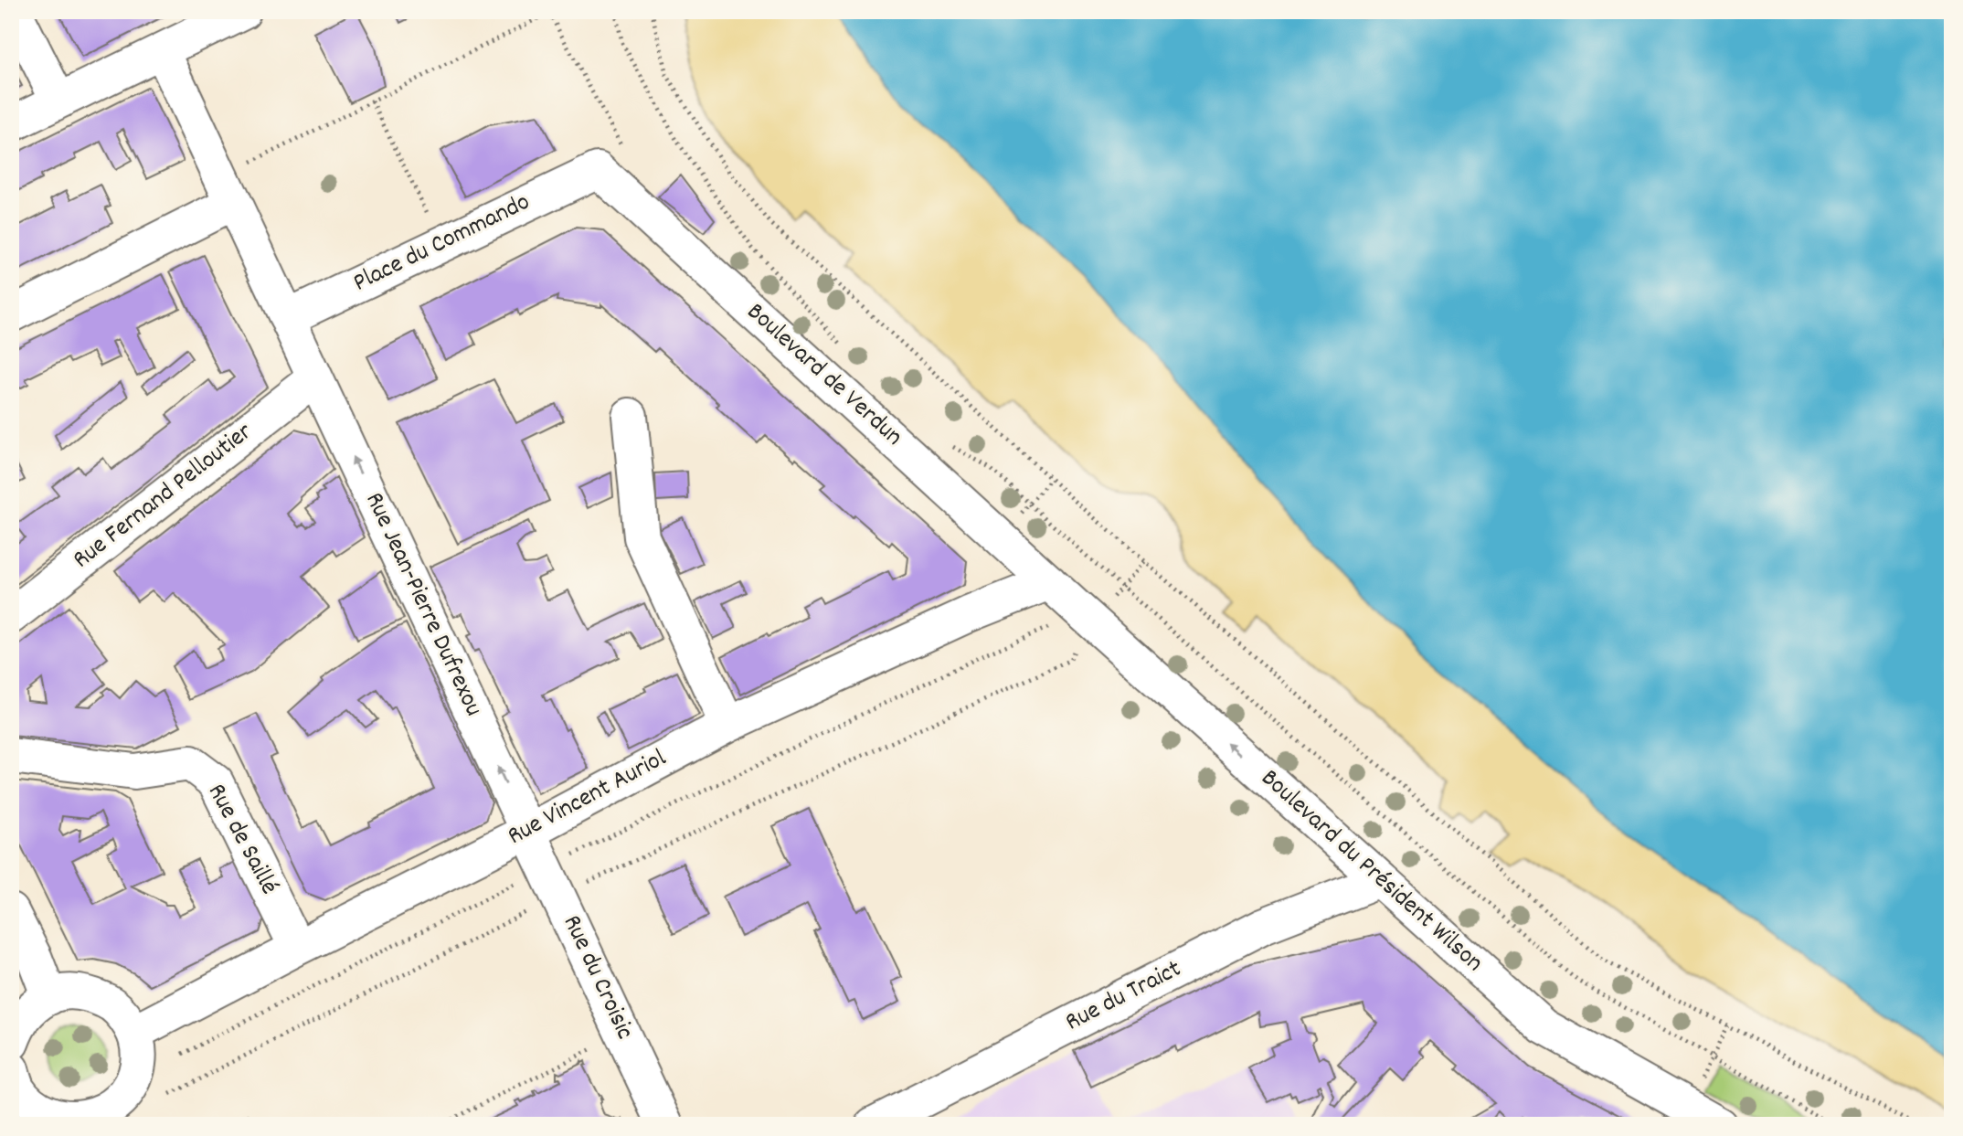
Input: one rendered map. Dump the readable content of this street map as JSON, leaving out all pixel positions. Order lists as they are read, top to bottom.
{
  "streets": {
    "street": [
      "Place du Commando",
      "Boulevard de Verdun",
      "Rue Fernand Pelloutier",
      "Rue Jean-Pierre Dufrexou",
      "Rue Vincent Auriol",
      "Rue de Saillé",
      "Boulevard du Président Wilson",
      "Rue du Croisic",
      "Rue du Traict"
    ]
  },
  "crossings": [
    ["Place du Commando", "Boulevard de Verdun"],
    ["Boulevard de Verdun", "Rue Vincent Auriol"],
    ["Boulevard de Verdun", "Boulevard du Président Wilson"],
    ["Rue Fernand Pelloutier", "Rue Jean-Pierre Dufrexou"],
    ["Rue Jean-Pierre Dufrexou", "Rue Vincent Auriol"],
    ["Rue Jean-Pierre Dufrexou", "Rue du Croisic"],
    ["Rue Vincent Auriol", "Rue de Saillé"],
    ["Rue Vincent Auriol", "Boulevard du Président Wilson"],
    ["Rue Vincent Auriol", "Rue du Croisic"],
    ["Boulevard du Président Wilson", "Rue du Traict"]
  ],
  "one_way": ["Boulevard du Président Wilson"]
}
